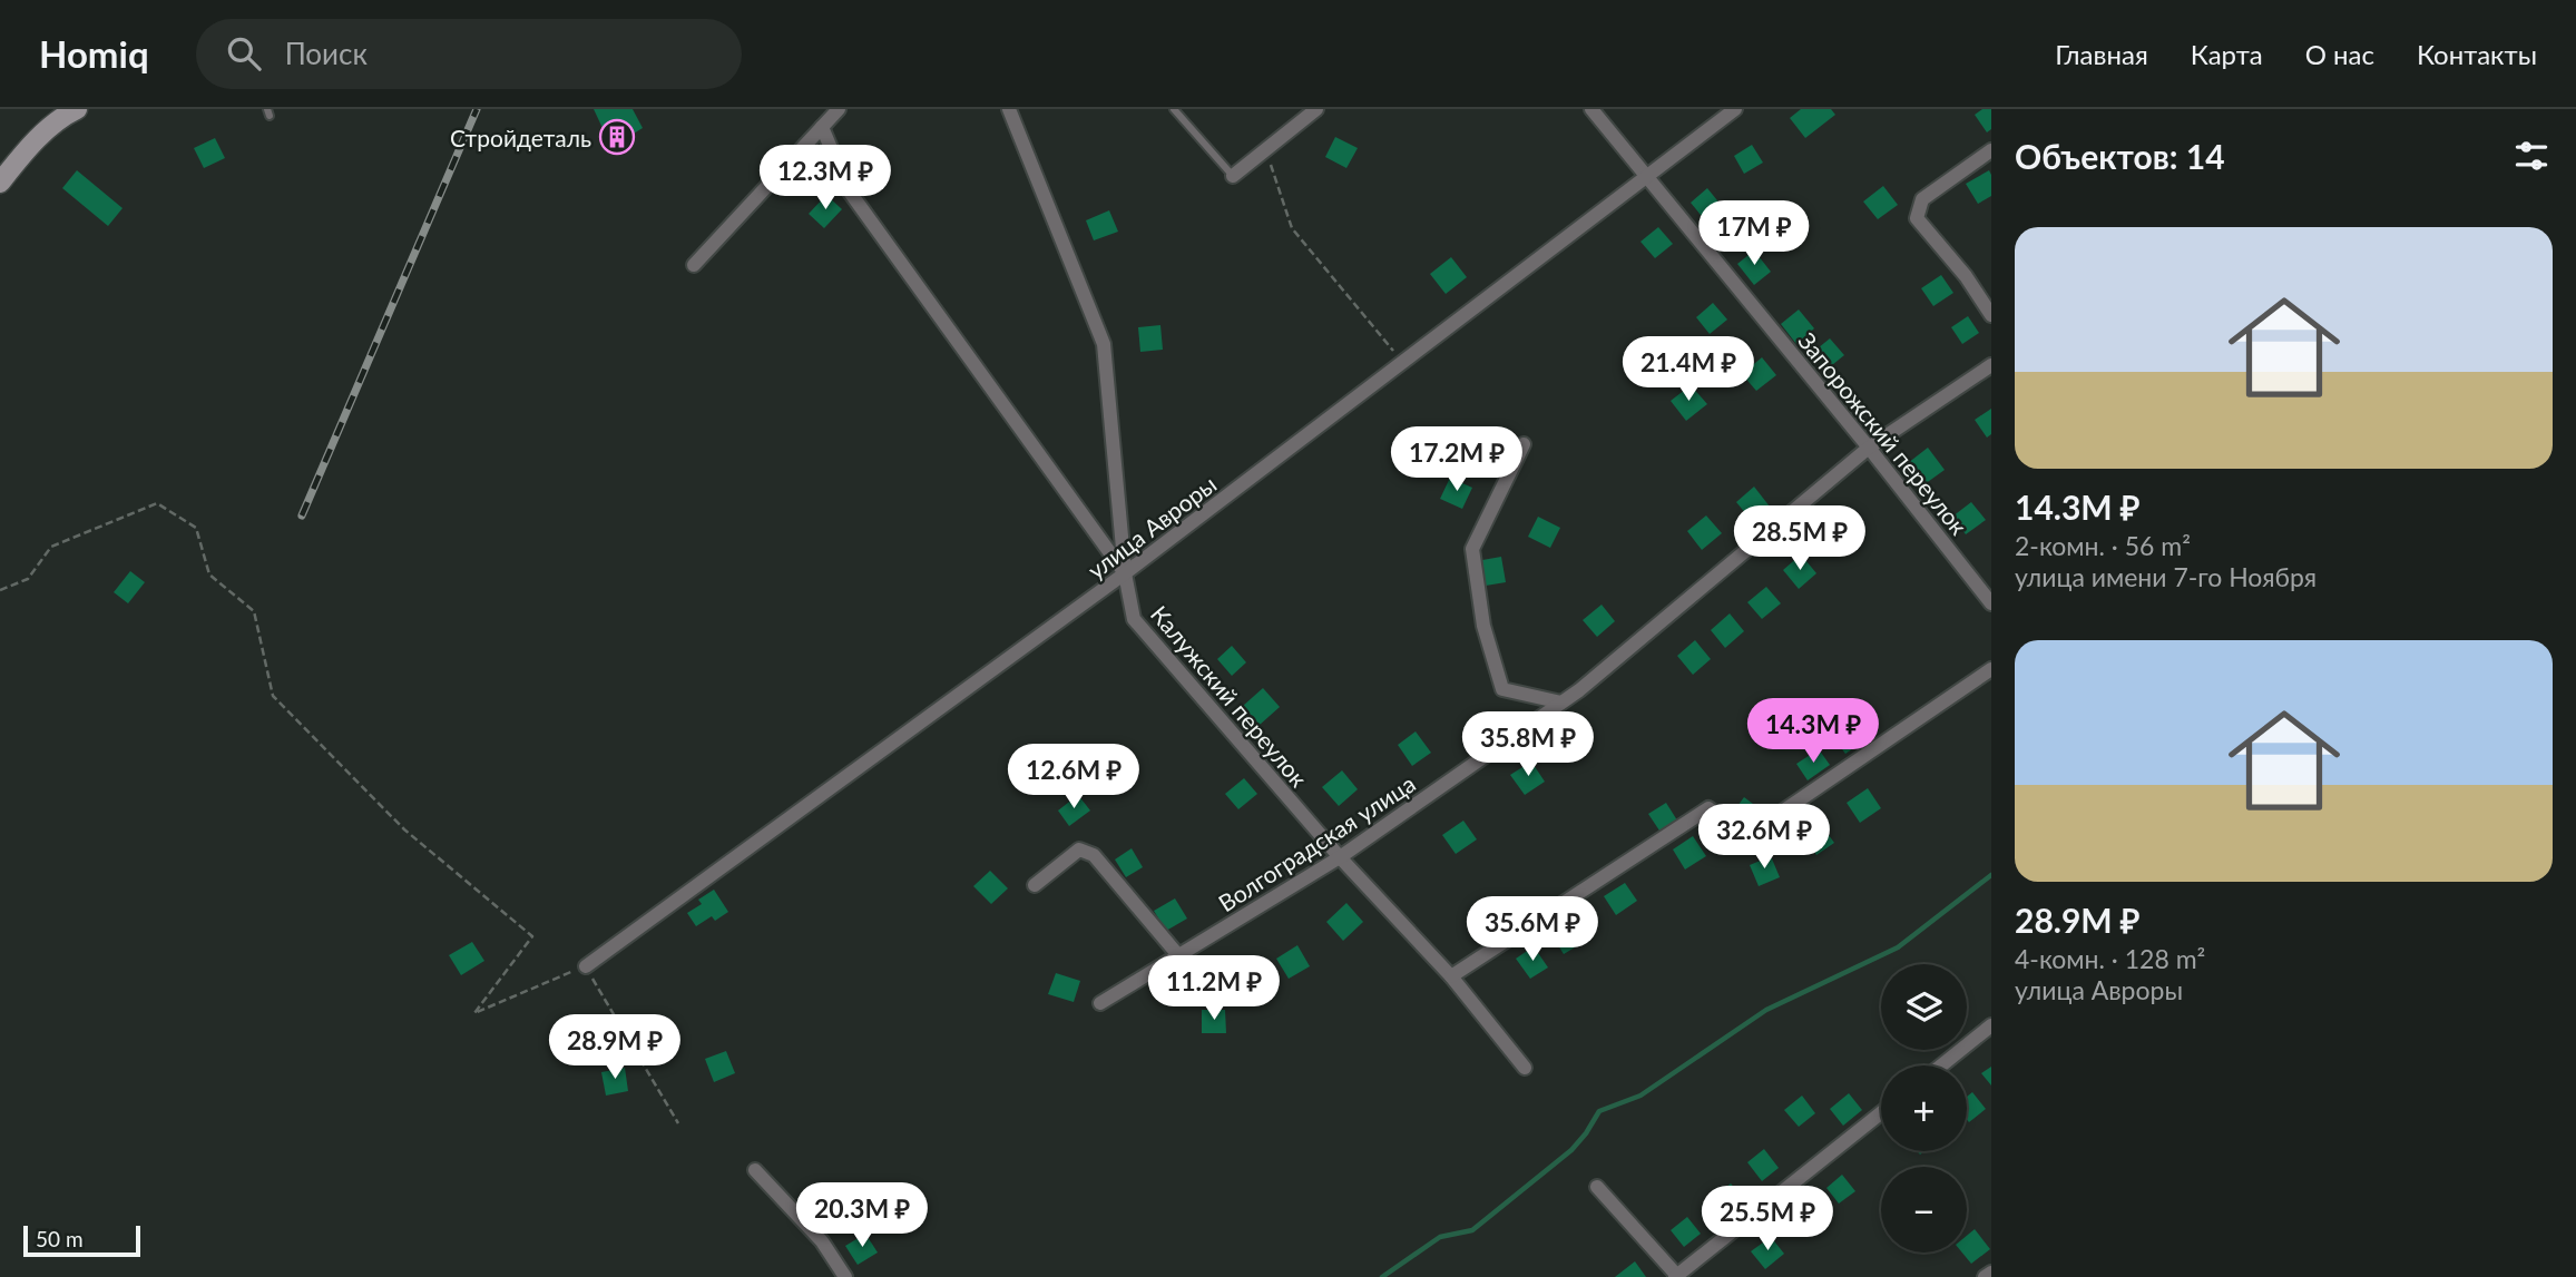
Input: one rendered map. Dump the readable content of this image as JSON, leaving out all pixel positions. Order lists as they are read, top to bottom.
{
  "streets": {
    "street": [
      "Запорожский переулок",
      "улица Авроры",
      "Калужский переулок",
      "Волгоградская улица"
    ]
  },
  "crossings": [
    ["Запорожский переулок", "улица Авроры"],
    ["Запорожский переулок", "Волгоградская улица"],
    ["улица Авроры", "Калужский переулок"],
    ["Калужский переулок", "Волгоградская улица"]
  ],
  "places": {
    "building": ["Стройдеталь"]
  },
  "scale_bar": "50 m",
  "page": {
    "header": "Homiq",
    "search": "Поиск",
    "nav": [
      "Главная",
      "Карта",
      "О нас",
      "Контакты"
    ],
    "heading": "Объектов: 14",
    "price": [
      "12.3M ₽",
      "17M ₽",
      "21.4M ₽",
      "17.2M ₽",
      "28.5M ₽",
      "14.3M ₽",
      "35.8M ₽",
      "12.6M ₽",
      "32.6M ₽",
      "35.6M ₽",
      "11.2M ₽",
      "28.9M ₽",
      "20.3M ₽",
      "25.5M ₽"
    ],
    "list": [
      {
        "name": "14.3M ₽",
        "note": "2-комн. · 56 m² · улица имени 7-го Ноября"
      },
      {
        "name": "28.9M ₽",
        "note": "4-комн. · 128 m² · улица Авроры"
      }
    ],
    "map_buttons": ["+", "−"],
    "scale": "50 m"
  }
}
